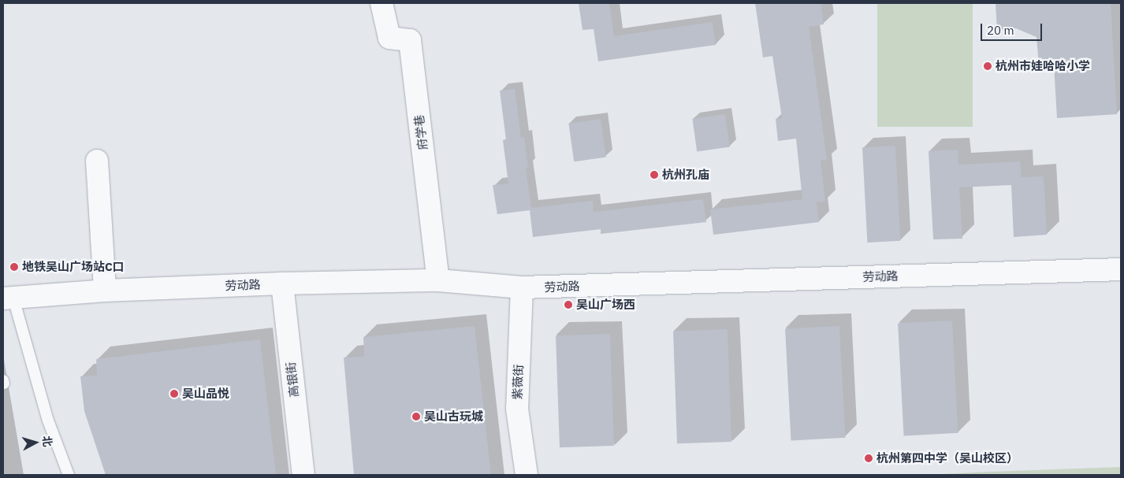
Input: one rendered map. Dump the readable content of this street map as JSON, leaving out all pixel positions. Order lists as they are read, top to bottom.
{
  "streets": {
    "street": [
      "府学巷",
      "劳动路",
      "高银街",
      "紫薇街"
    ]
  },
  "crossings": [
    ["府学巷", "劳动路"],
    ["劳动路", "高银街"],
    ["劳动路", "紫薇街"]
  ],
  "places": [
    "杭州市娃哈哈小学",
    "杭州孔庙",
    "地铁吴山广场站C口",
    "吴山广场西",
    "吴山品悦",
    "吴山古玩城",
    "杭州第四中学（吴山校区）"
  ],
  "scale_bar": "20 m",
  "north": "right"
}
